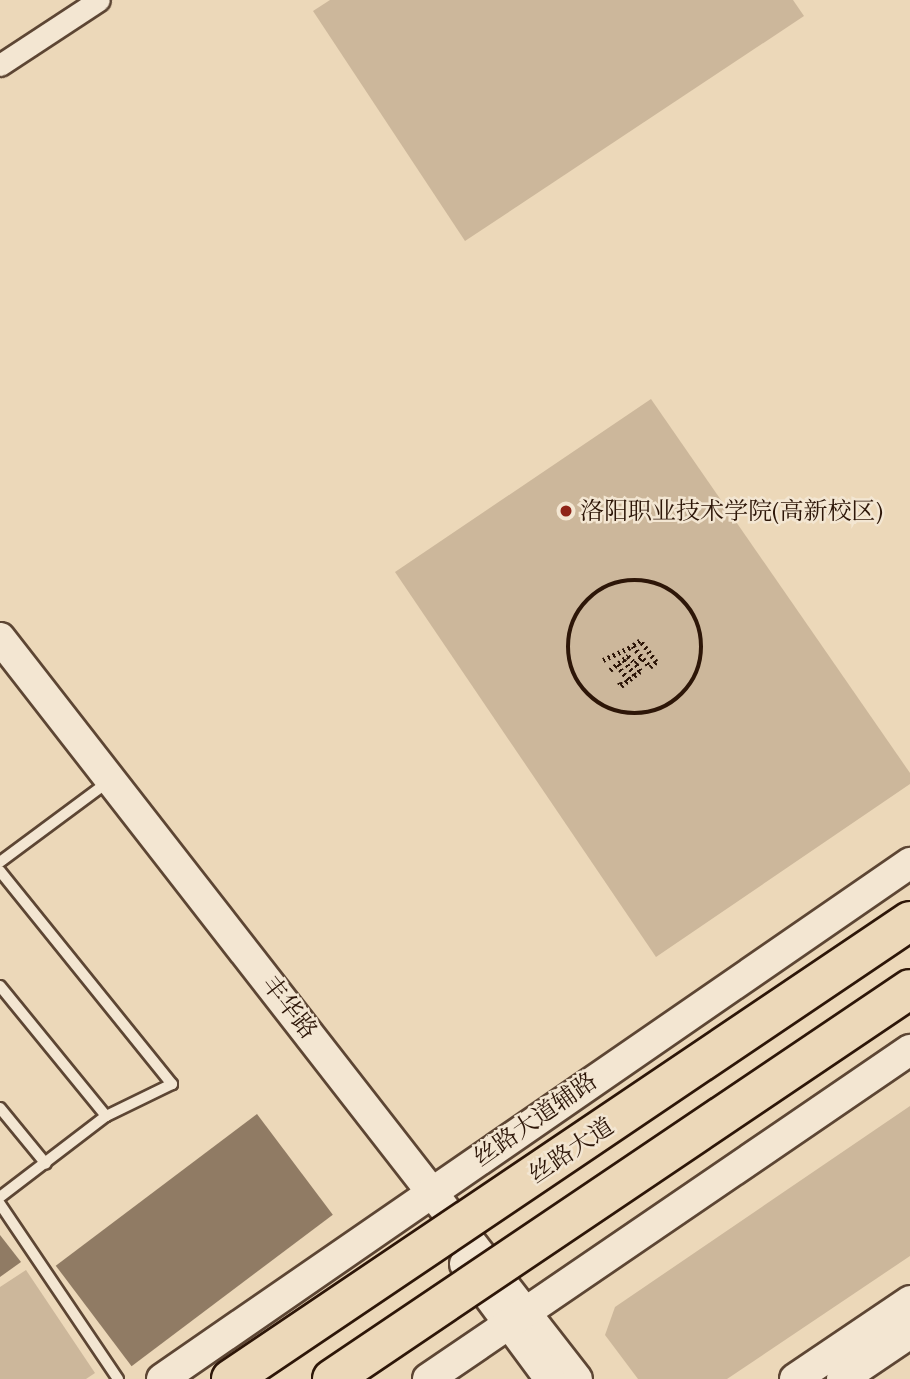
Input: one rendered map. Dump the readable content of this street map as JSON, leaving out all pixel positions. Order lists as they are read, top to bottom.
{
  "streets": {
    "highway": ["丝路大道"],
    "main road": ["丰华路", "丝路大道辅路"]
  },
  "crossings": [
    ["丰华路", "丝路大道辅路"]
  ],
  "places": ["洛阳职业技术学院(高新校区)"]
}
